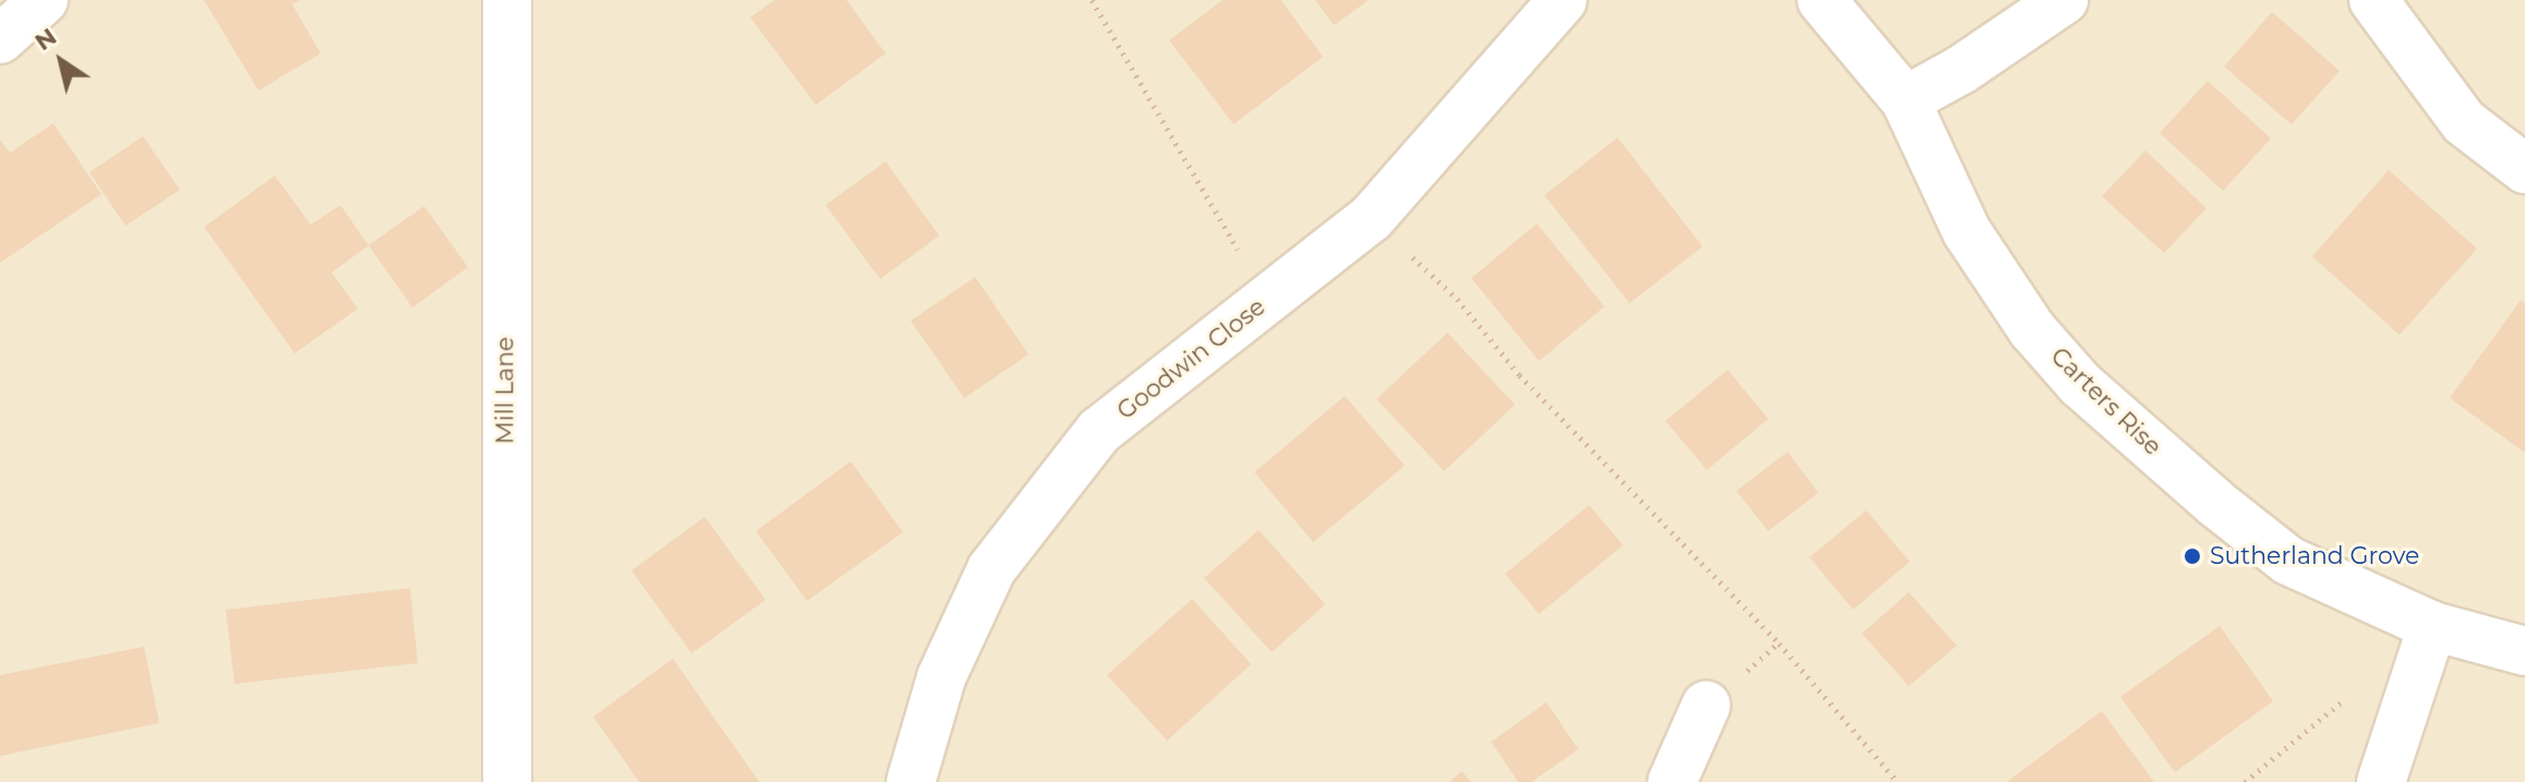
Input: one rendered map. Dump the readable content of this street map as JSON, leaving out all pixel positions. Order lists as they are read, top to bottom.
{
  "streets": {
    "street": ["Goodwin Close", "Mill Lane", "Carters Rise"]
  },
  "places": ["Sutherland Grove"],
  "north": "top left"
}
